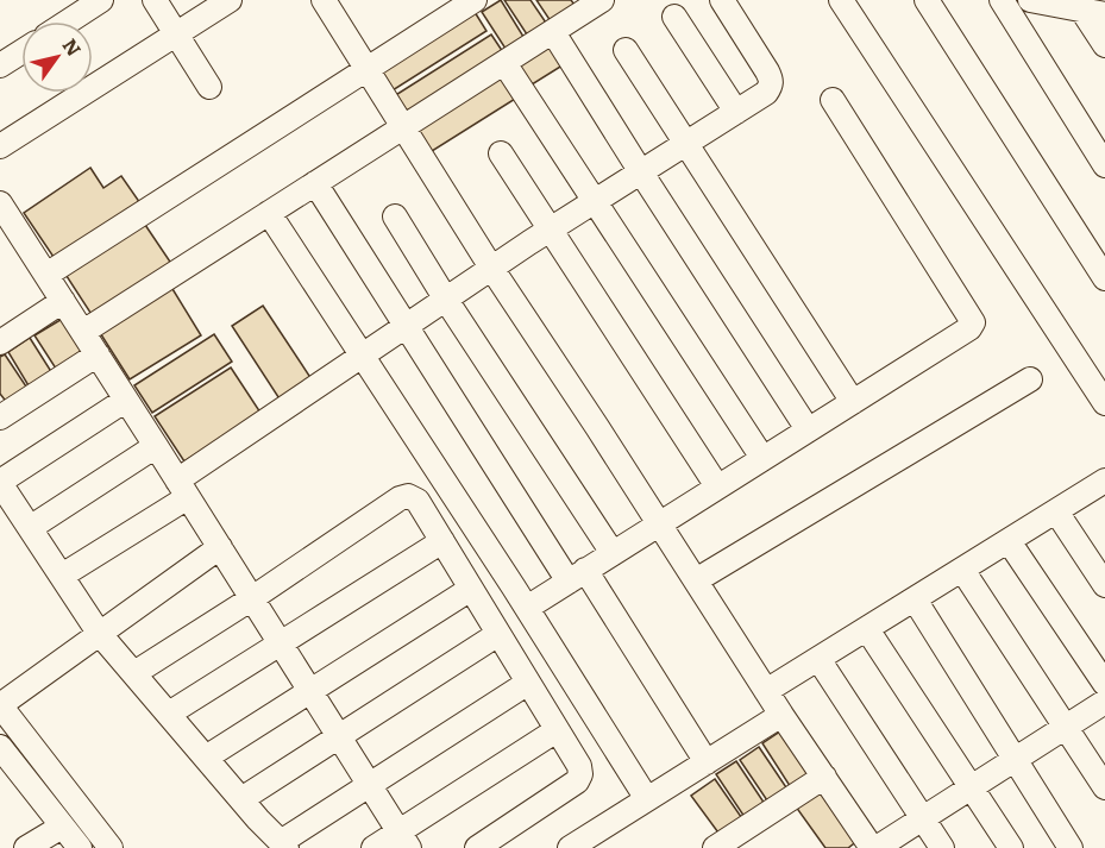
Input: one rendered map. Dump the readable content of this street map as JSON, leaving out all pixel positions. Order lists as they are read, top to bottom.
{
  "north": "top right"
}
